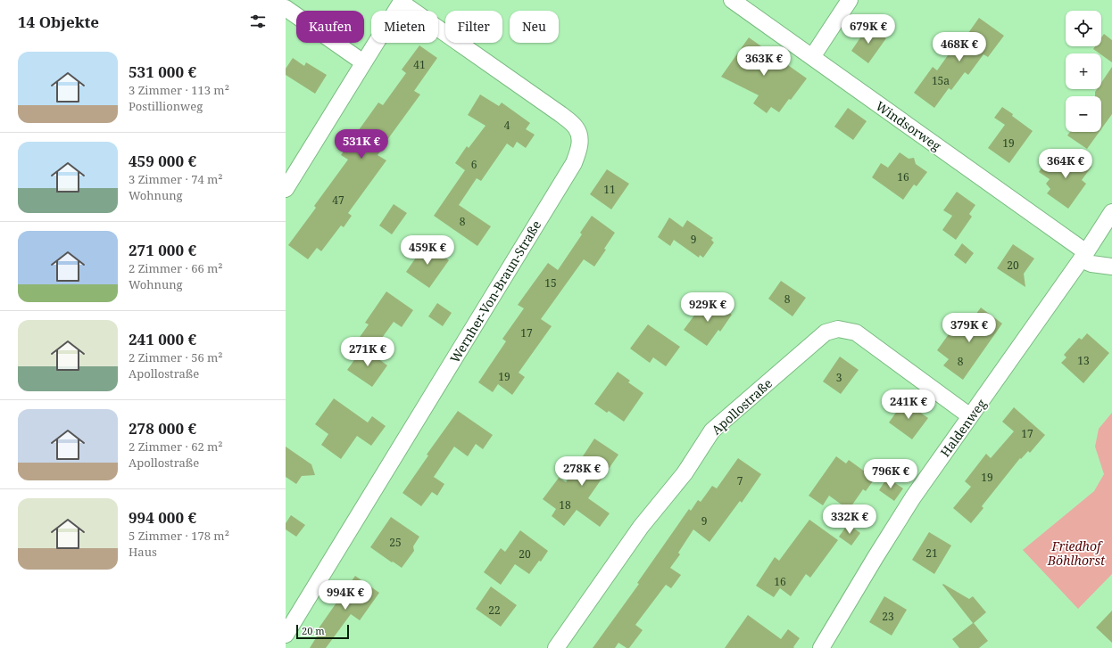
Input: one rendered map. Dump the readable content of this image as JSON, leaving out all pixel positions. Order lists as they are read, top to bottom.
{
  "streets": {
    "street": [
      "Windsorweg",
      "Wernher-Von-Braun-Straße",
      "Apollostraße",
      "Haldenweg"
    ]
  },
  "crossings": [
    ["Windsorweg", "Haldenweg"],
    ["Apollostraße", "Haldenweg"]
  ],
  "parks": ["Friedhof Böhlhorst"],
  "house_numbers": [
    "41",
    "15a",
    "4",
    "19",
    "6",
    "16",
    "11",
    "47",
    "8",
    "9",
    "20",
    "15",
    "8",
    "17",
    "13",
    "8",
    "19",
    "3",
    "17",
    "19",
    "7",
    "18",
    "9",
    "25",
    "21",
    "20",
    "16",
    "22",
    "23"
  ],
  "scale_bar": "20 m",
  "page": {
    "heading": "14 Objekte",
    "map_buttons": ["+", "−"],
    "chip": [
      "Kaufen",
      "Mieten",
      "Filter",
      "Neu"
    ],
    "price": [
      "679K €",
      "468K €",
      "363K €",
      "531K €",
      "364K €",
      "459K €",
      "929K €",
      "379K €",
      "271K €",
      "241K €",
      "278K €",
      "796K €",
      "332K €",
      "994K €"
    ],
    "list": [
      {
        "name": "531 000 €",
        "note": "3 Zimmer · 113 m² · Postillionweg"
      },
      {
        "name": "459 000 €",
        "note": "3 Zimmer · 74 m² · Wohnung"
      },
      {
        "name": "271 000 €",
        "note": "2 Zimmer · 66 m² · Wohnung"
      },
      {
        "name": "241 000 €",
        "note": "2 Zimmer · 56 m² · Apollostraße"
      },
      {
        "name": "278 000 €",
        "note": "2 Zimmer · 62 m² · Apollostraße"
      },
      {
        "name": "994 000 €",
        "note": "5 Zimmer · 178 m² · Haus"
      }
    ],
    "scale": "20 m"
  }
}
